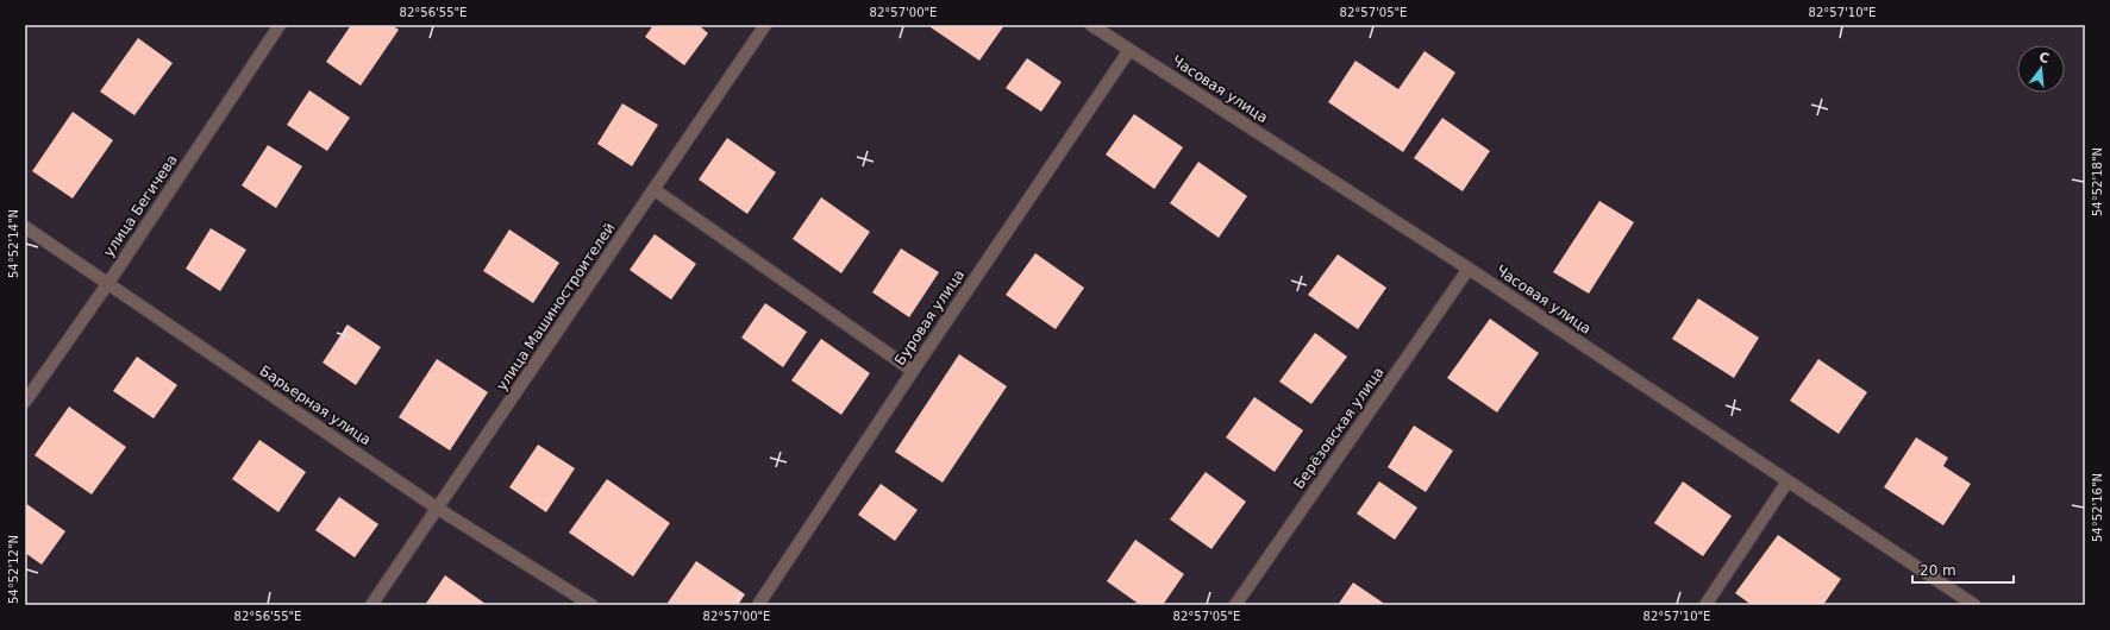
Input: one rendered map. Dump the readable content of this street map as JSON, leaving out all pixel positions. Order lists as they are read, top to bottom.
{
  "streets": {
    "street": [
      "Часовая улица",
      "улица Бегичева",
      "улица Машиностроителей",
      "Буровая улица",
      "Барьерная улица",
      "Берёзовская улица"
    ]
  },
  "crossings": [
    ["Часовая улица", "Буровая улица"],
    ["Часовая улица", "Берёзовская улица"],
    ["улица Бегичева", "Барьерная улица"],
    ["улица Машиностроителей", "Барьерная улица"]
  ],
  "scale_bar": "20 m",
  "north": "top",
  "coordinates": [
    "82°56'55\"E",
    "82°57'00\"E",
    "82°57'05\"E",
    "82°57'10\"E",
    "54°52'18\"N",
    "54°52'14\"N",
    "54°52'16\"N",
    "54°52'12\"N"
  ]
}
